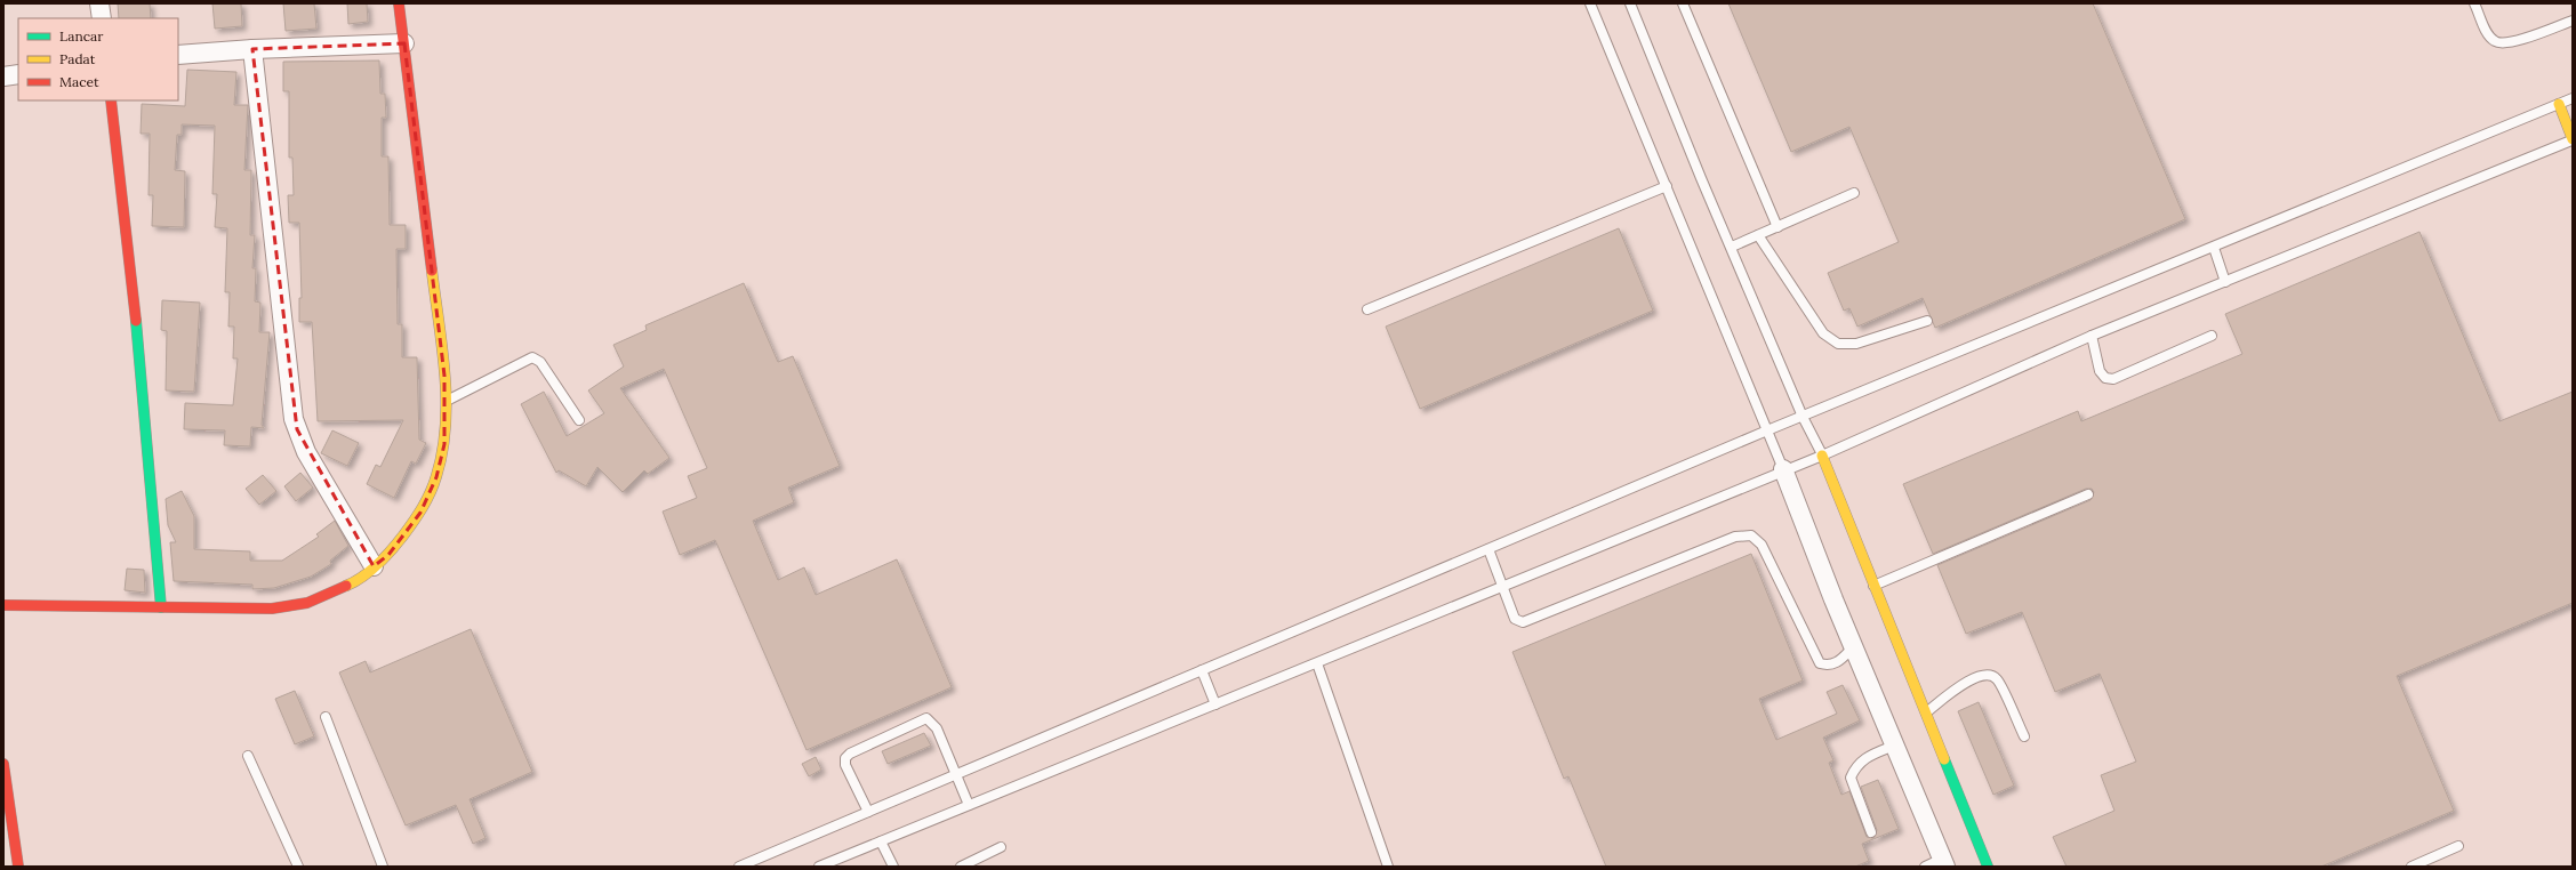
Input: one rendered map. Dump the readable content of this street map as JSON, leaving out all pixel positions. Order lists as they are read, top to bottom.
{
  "legend": ["Lancar", "Padat", "Macet"]
}
